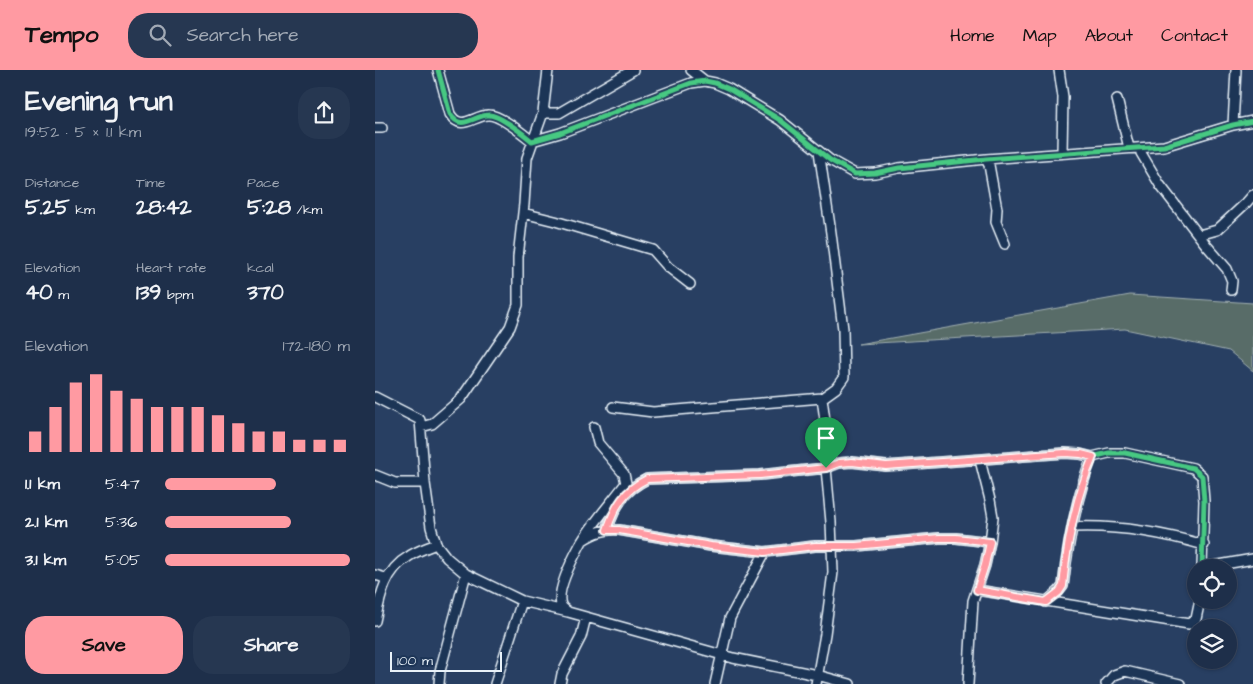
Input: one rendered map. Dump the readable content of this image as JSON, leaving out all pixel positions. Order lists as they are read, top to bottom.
{
  "scale_bar": "100 m",
  "page": {
    "header": "Tempo",
    "search": "Search here",
    "nav": [
      "Home",
      "Map",
      "About",
      "Contact"
    ],
    "heading": ["Evening run", "19:52 · 5 × 1.1 km"],
    "stats": [
      ["Distance", "5.25 km"],
      ["Time", "28:42"],
      ["Pace", "5:28 /km"],
      ["Elevation", "40 m"],
      ["Heart rate", "139 bpm"],
      ["kcal", "370"]
    ],
    "chart": ["Elevation", "172–180 m"],
    "list": [
      {
        "name": "1.1 km",
        "note": "5:47"
      },
      {
        "name": "2.1 km",
        "note": "5:36"
      },
      {
        "name": "3.1 km",
        "note": "5:05"
      }
    ],
    "buttons": ["Save", "Share"],
    "scale": "100 m"
  }
}
